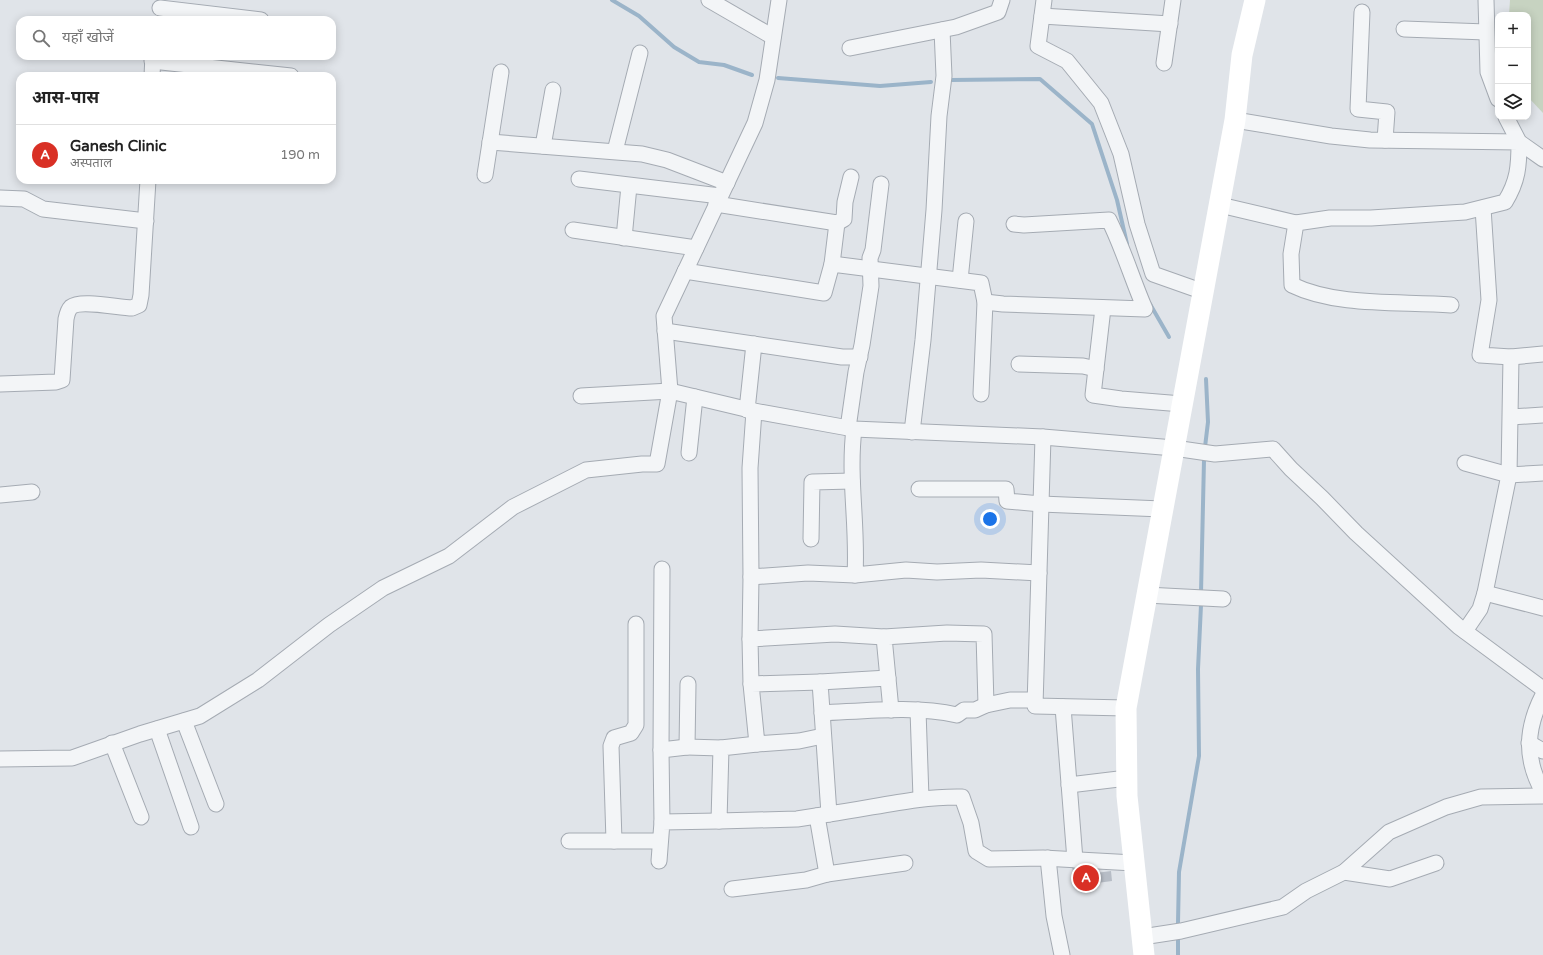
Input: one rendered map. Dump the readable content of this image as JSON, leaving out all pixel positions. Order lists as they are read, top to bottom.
{
  "page": {
    "map_buttons": ["+", "−"],
    "search": "यहाँ खोजें",
    "heading": "आस-पास",
    "list": [
      {
        "mark": "A",
        "name": "Ganesh Clinic",
        "note": "अस्पताल",
        "value": "190 m"
      }
    ],
    "pins": "A"
  }
}
